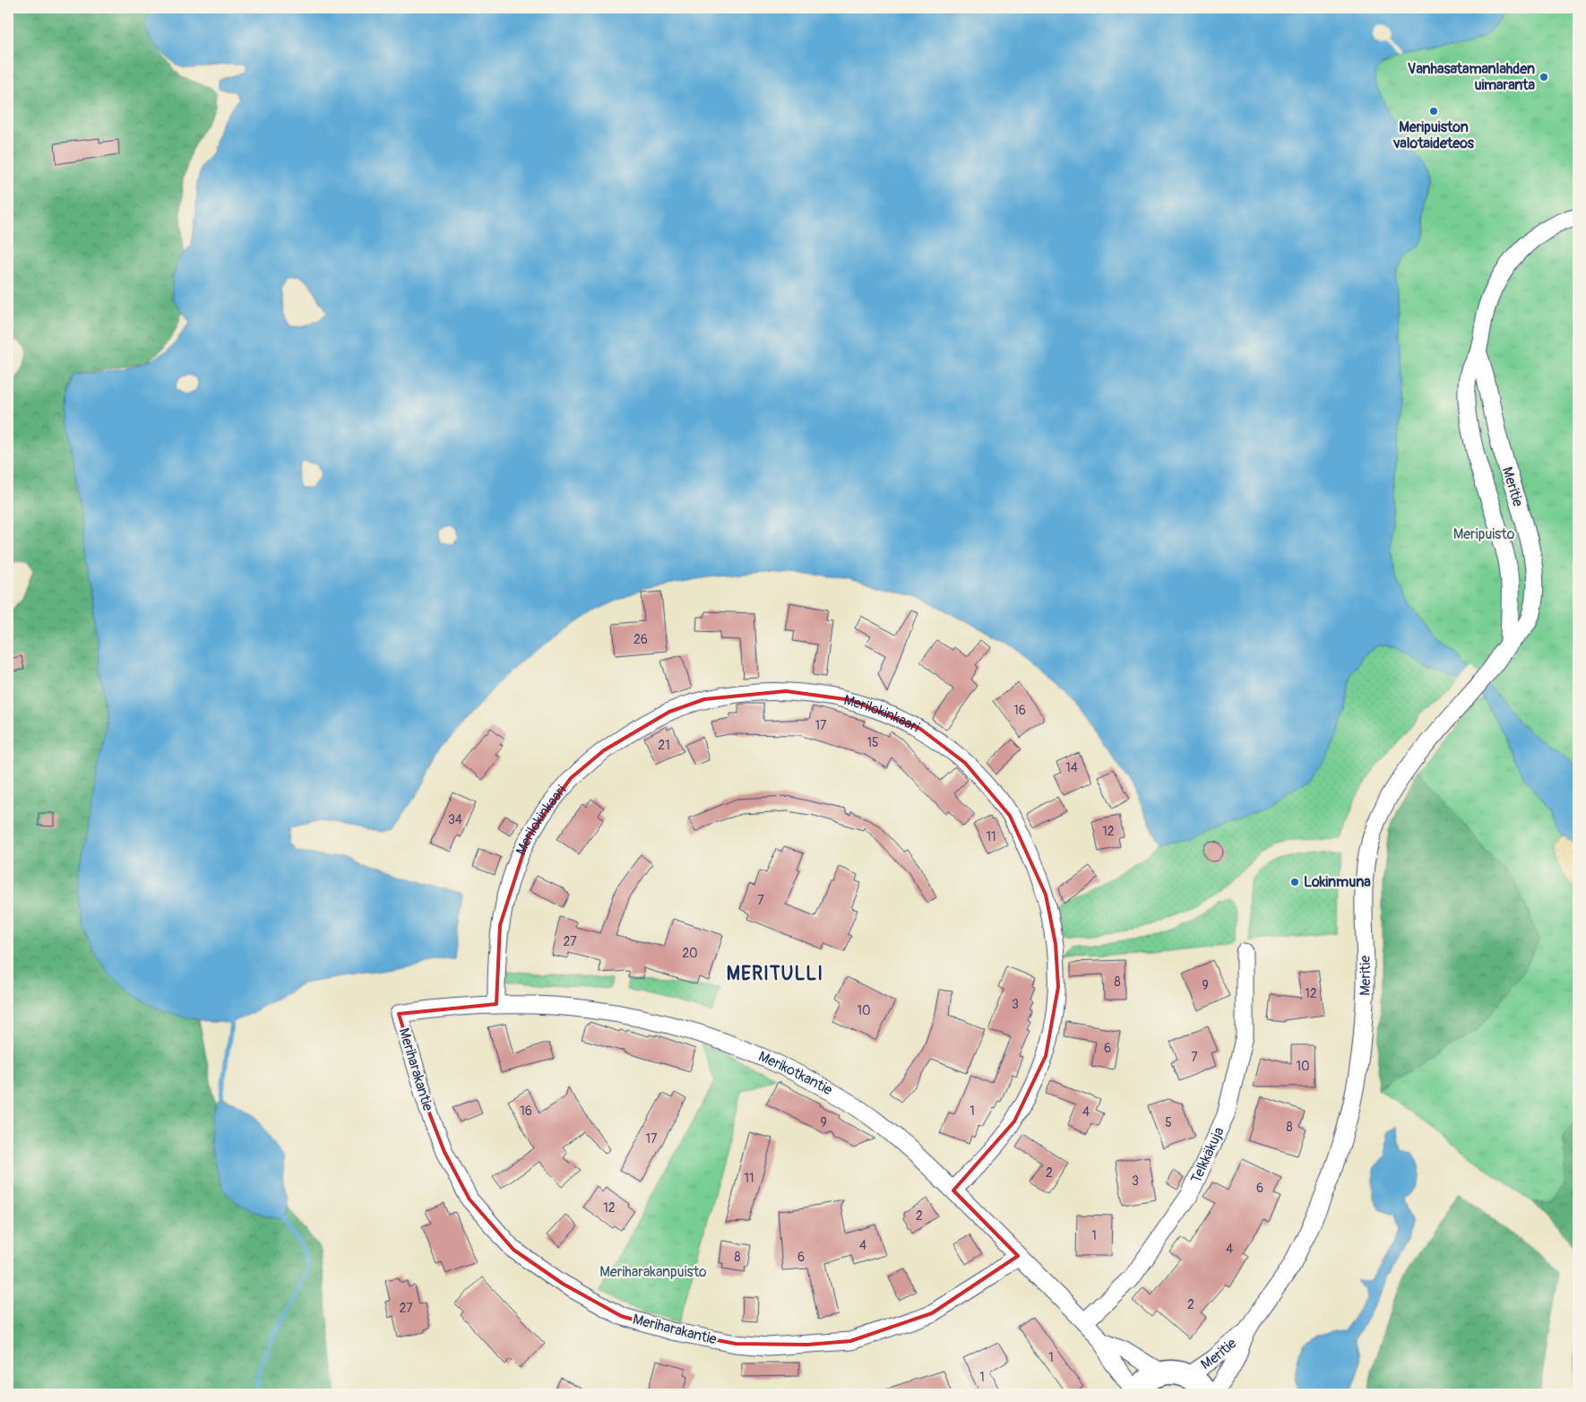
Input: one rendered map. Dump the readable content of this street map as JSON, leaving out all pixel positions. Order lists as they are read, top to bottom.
{
  "streets": {
    "street": [
      "Meritie",
      "Merilokinkaari",
      "Meriharakantie",
      "Merikotkantie",
      "Telkkäkuja"
    ]
  },
  "crossings": [
    ["Merilokinkaari", "Merikotkantie"],
    ["Meriharakantie", "Merikotkantie"],
    ["Merikotkantie", "Telkkäkuja"]
  ],
  "districts": ["MERITULLI"],
  "parks": ["Meripuisto", "Meriharakanpuisto"],
  "places": ["Vanhasatamanlahden uimaranta", "Meripuiston valotaideteos", "Lokinmuna"],
  "house_numbers": [
    "26",
    "16",
    "17",
    "15",
    "21",
    "14",
    "34",
    "12",
    "11",
    "7",
    "27",
    "20",
    "8",
    "9",
    "12",
    "3",
    "10",
    "6",
    "7",
    "10",
    "16",
    "1",
    "4",
    "9",
    "5",
    "8",
    "17",
    "2",
    "11",
    "3",
    "6",
    "12",
    "2",
    "1",
    "4",
    "4",
    "8",
    "6",
    "2",
    "27",
    "1",
    "1"
  ]
}
